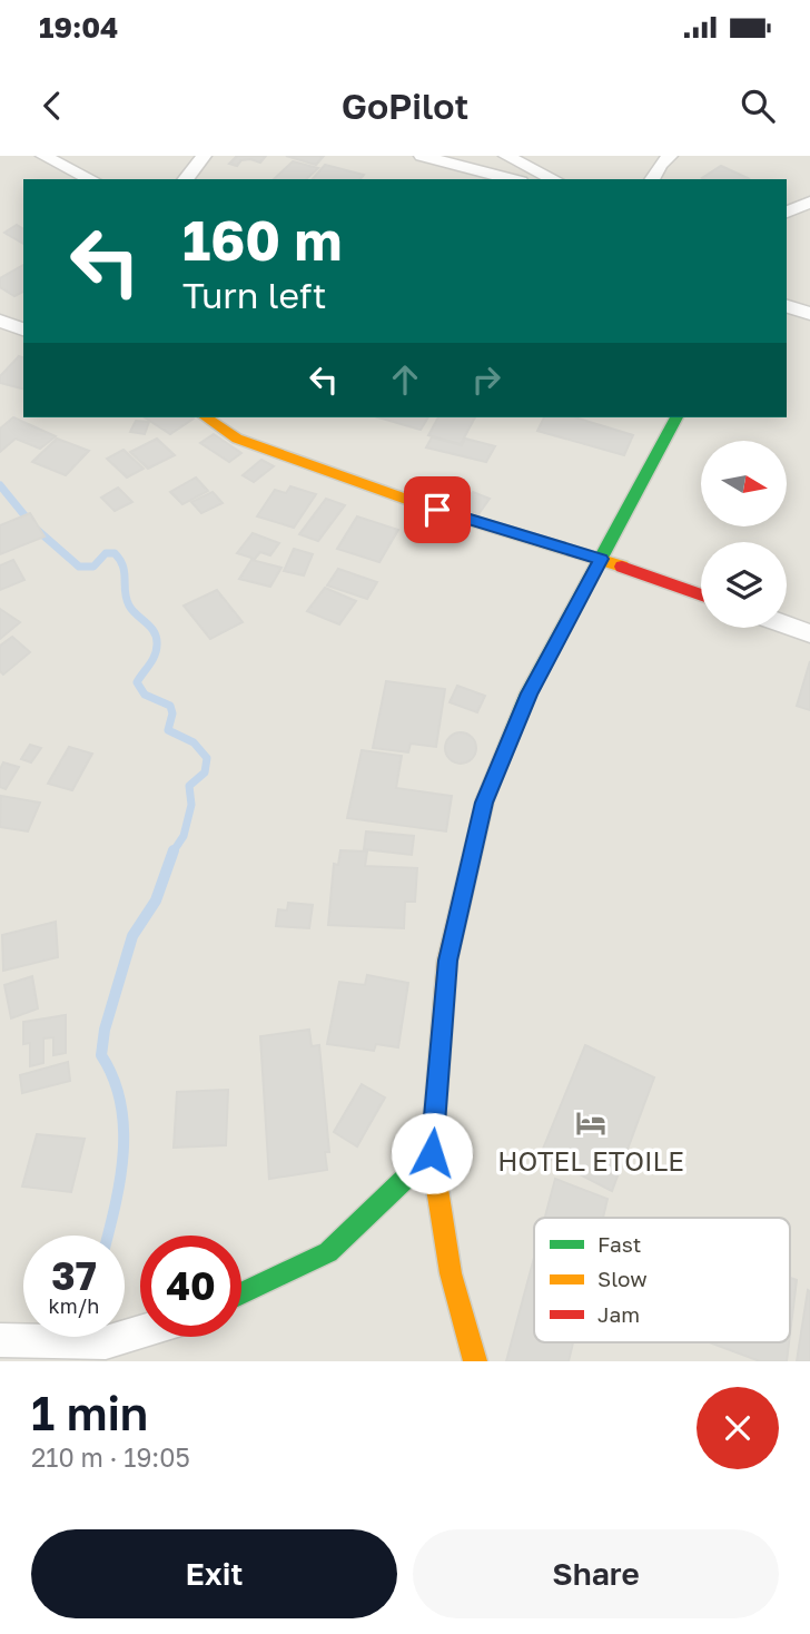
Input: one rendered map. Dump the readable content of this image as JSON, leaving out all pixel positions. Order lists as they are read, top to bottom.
{
  "places": {
    "hotel": ["HOTEL ETOILE"]
  },
  "legend": ["Fast", "Slow", "Jam"],
  "north": "right",
  "page": {
    "status": "19:04",
    "header": "GoPilot",
    "turn": ["160 m", "Turn left"],
    "speed": "37 km/h",
    "limit": "40",
    "heading": ["1 min", "210 m · 19:05"],
    "buttons": ["Exit", "Share"]
  }
}
